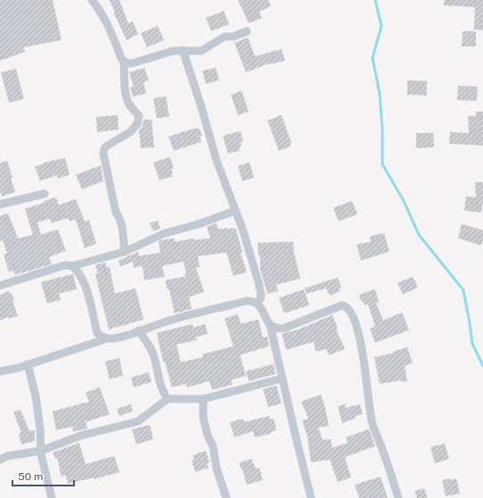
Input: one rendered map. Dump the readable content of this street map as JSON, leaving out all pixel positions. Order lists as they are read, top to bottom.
{
  "scale_bar": "50 m"
}
